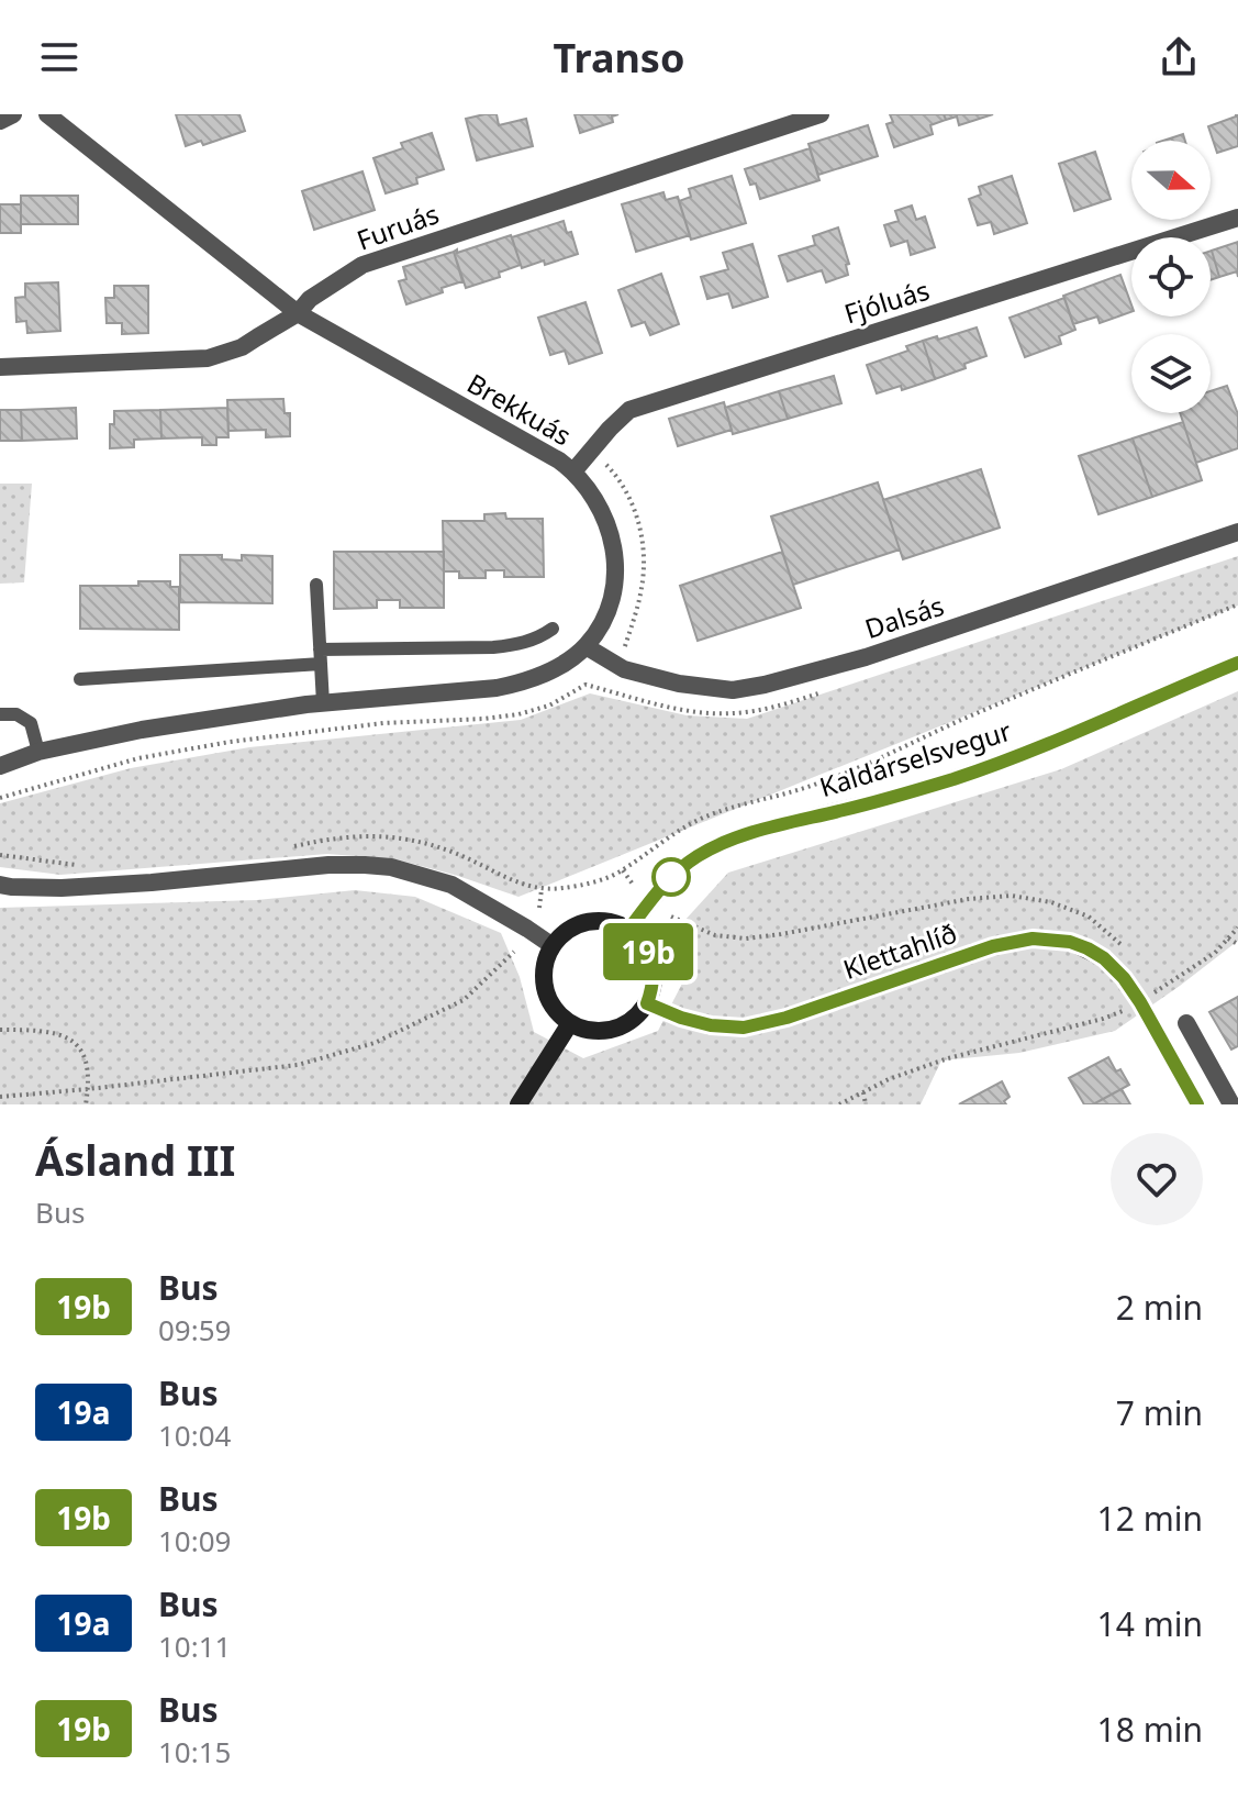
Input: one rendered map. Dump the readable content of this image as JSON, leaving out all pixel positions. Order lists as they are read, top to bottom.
{
  "streets": {
    "main road": ["Kaldárselsvegur"],
    "street": [
      "Furuás",
      "Fjóluás",
      "Brekkuás",
      "Dalsás",
      "Klettahlíð"
    ]
  },
  "crossings": [
    ["Furuás", "Brekkuás"],
    ["Fjóluás", "Brekkuás"],
    ["Brekkuás", "Dalsás"],
    ["Kaldárselsvegur", "Klettahlíð"]
  ],
  "lines": ["bus line 19b"],
  "north": "right",
  "page": {
    "header": "Transo",
    "on_map": "19b",
    "heading": ["Ásland III", "Bus"],
    "list": [
      {
        "mark": "19b",
        "name": "Bus",
        "note": "09:59",
        "value": "2 min"
      },
      {
        "mark": "19a",
        "name": "Bus",
        "note": "10:04",
        "value": "7 min"
      },
      {
        "mark": "19b",
        "name": "Bus",
        "note": "10:09",
        "value": "12 min"
      },
      {
        "mark": "19a",
        "name": "Bus",
        "note": "10:11",
        "value": "14 min"
      },
      {
        "mark": "19b",
        "name": "Bus",
        "note": "10:15",
        "value": "18 min"
      }
    ]
  }
}
